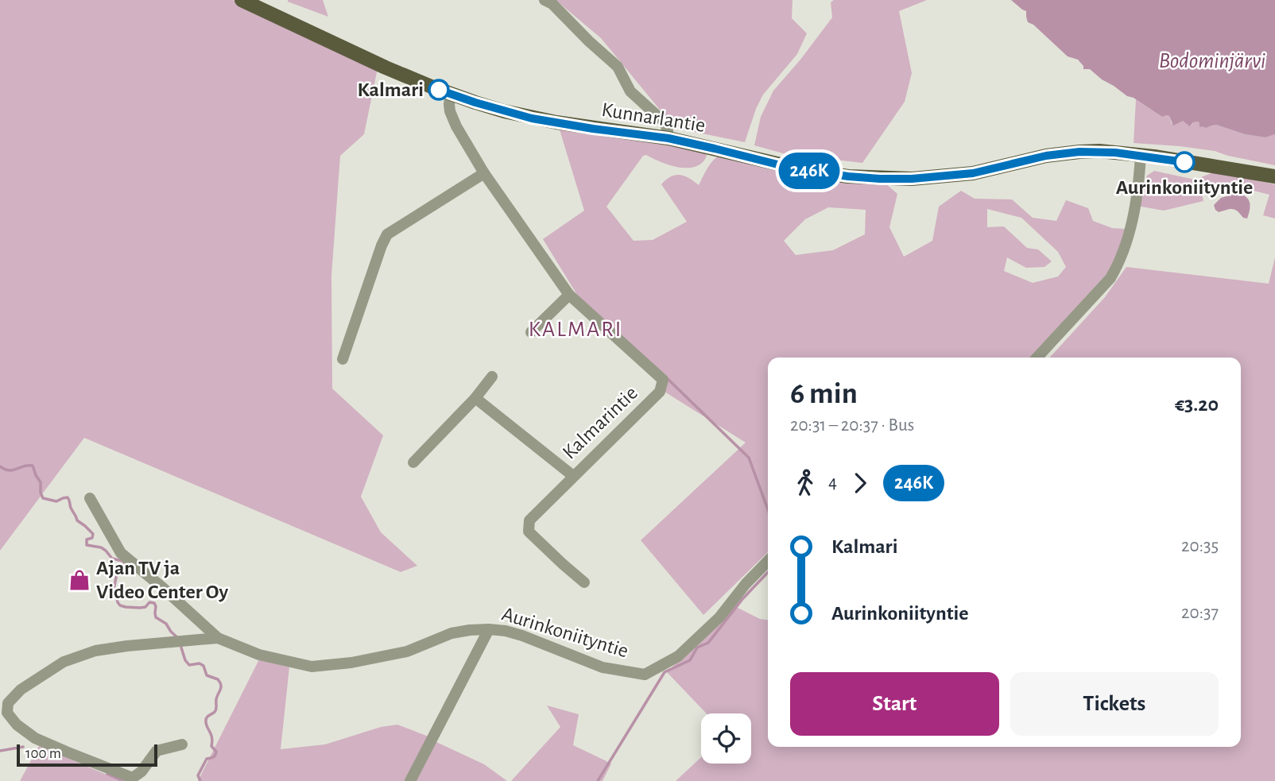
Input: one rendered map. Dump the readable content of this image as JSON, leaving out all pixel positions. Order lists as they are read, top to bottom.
{
  "streets": {
    "main road": ["Kunnarlantie"],
    "street": ["Kalmarintie", "Aurinkoniityntie"]
  },
  "crossings": [
    ["Kunnarlantie", "Kalmarintie"]
  ],
  "districts": ["KALMARI"],
  "water": ["Bodominjärvi"],
  "places": {
    "other": ["Kalmari", "Aurinkoniityntie"],
    "shop": ["Ajan TV ja Video Center Oy"]
  },
  "lines": ["bus line 246K"],
  "scale_bar": "100 m",
  "page": {
    "on_map": "246K",
    "heading": ["6 min", "20:31 – 20:37 · Bus", "€3.20"],
    "legs": ["4", "246K"],
    "list": [
      {
        "name": "Kalmari",
        "value": "20:35"
      },
      {
        "name": "Aurinkoniityntie",
        "value": "20:37"
      }
    ],
    "buttons": ["Start", "Tickets"],
    "scale": "100 m"
  }
}
